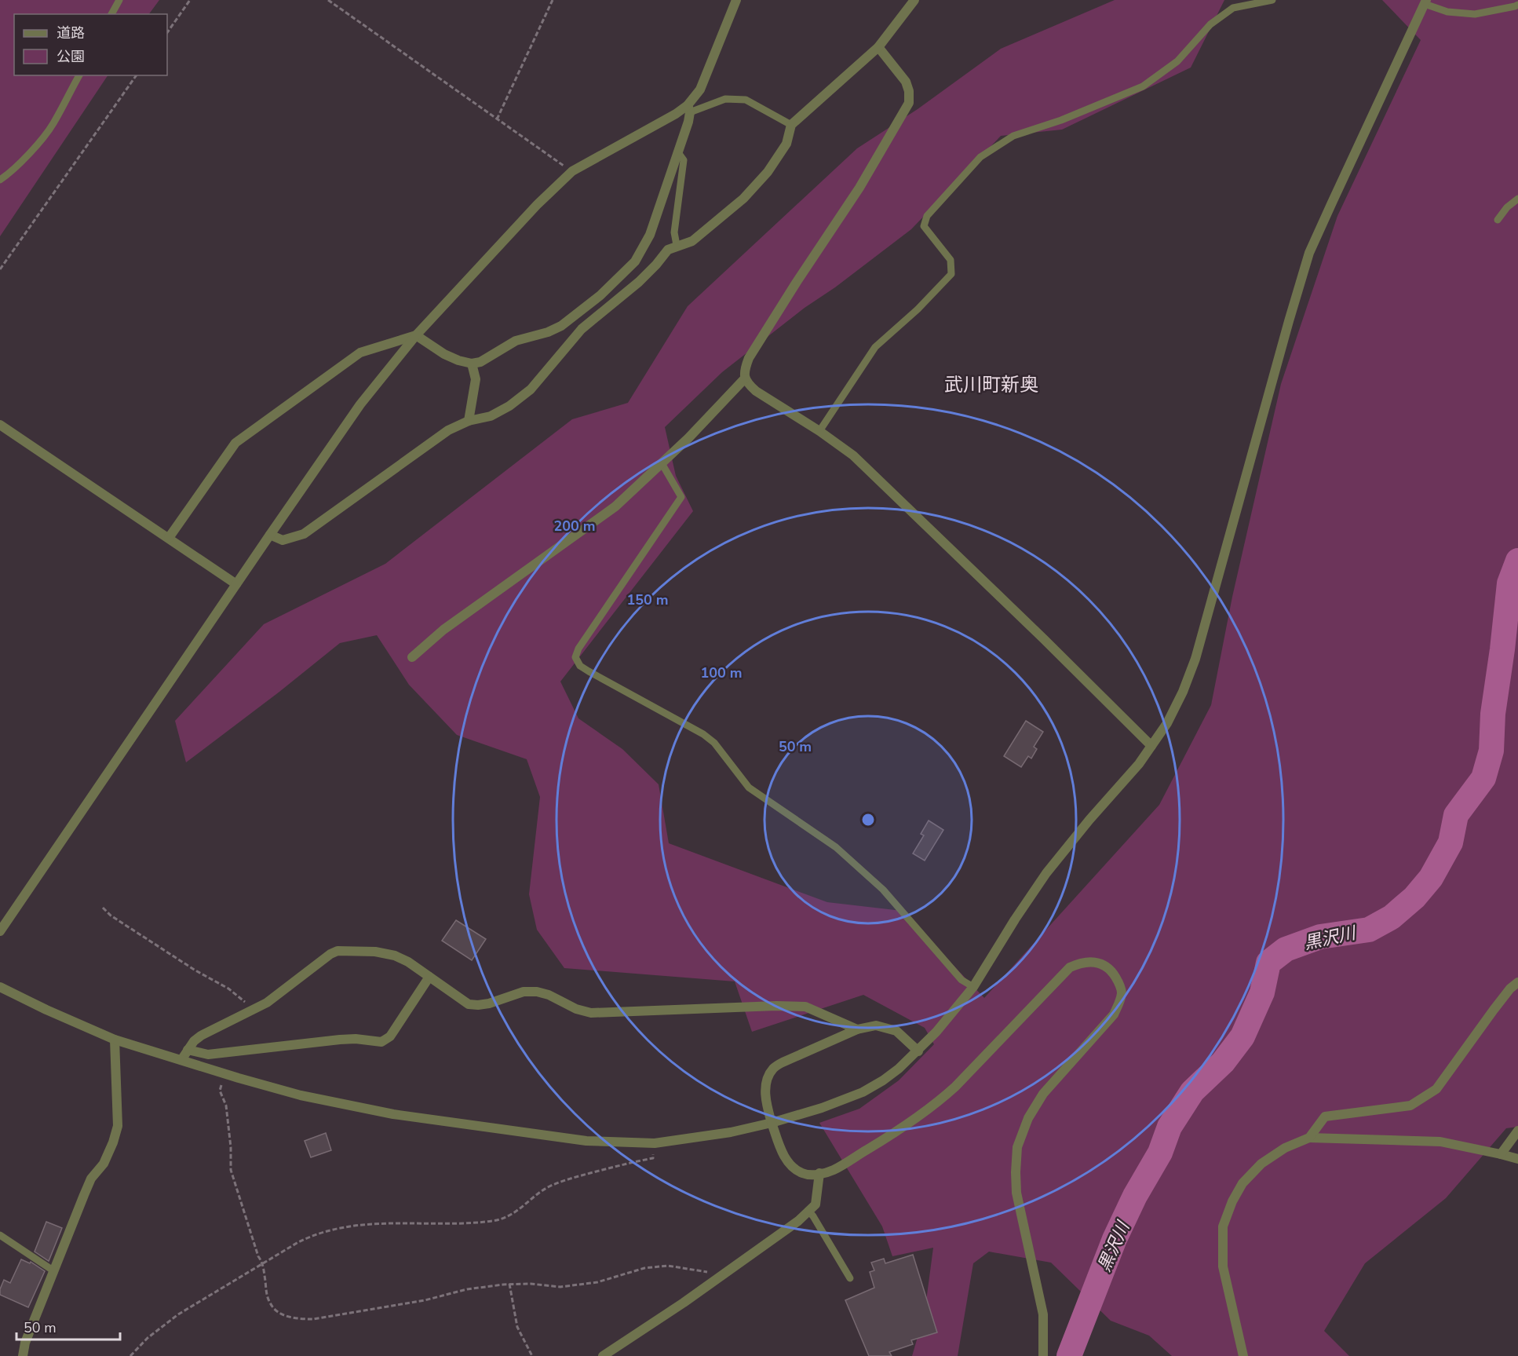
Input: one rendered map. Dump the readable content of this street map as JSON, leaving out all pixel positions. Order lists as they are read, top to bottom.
{
  "districts": ["武川町新奥"],
  "water": ["黒沢川"],
  "legend": ["道路", "公園"],
  "scale_bar": "50 m",
  "rings": [
    "200 m",
    "150 m",
    "100 m",
    "50 m"
  ]
}
